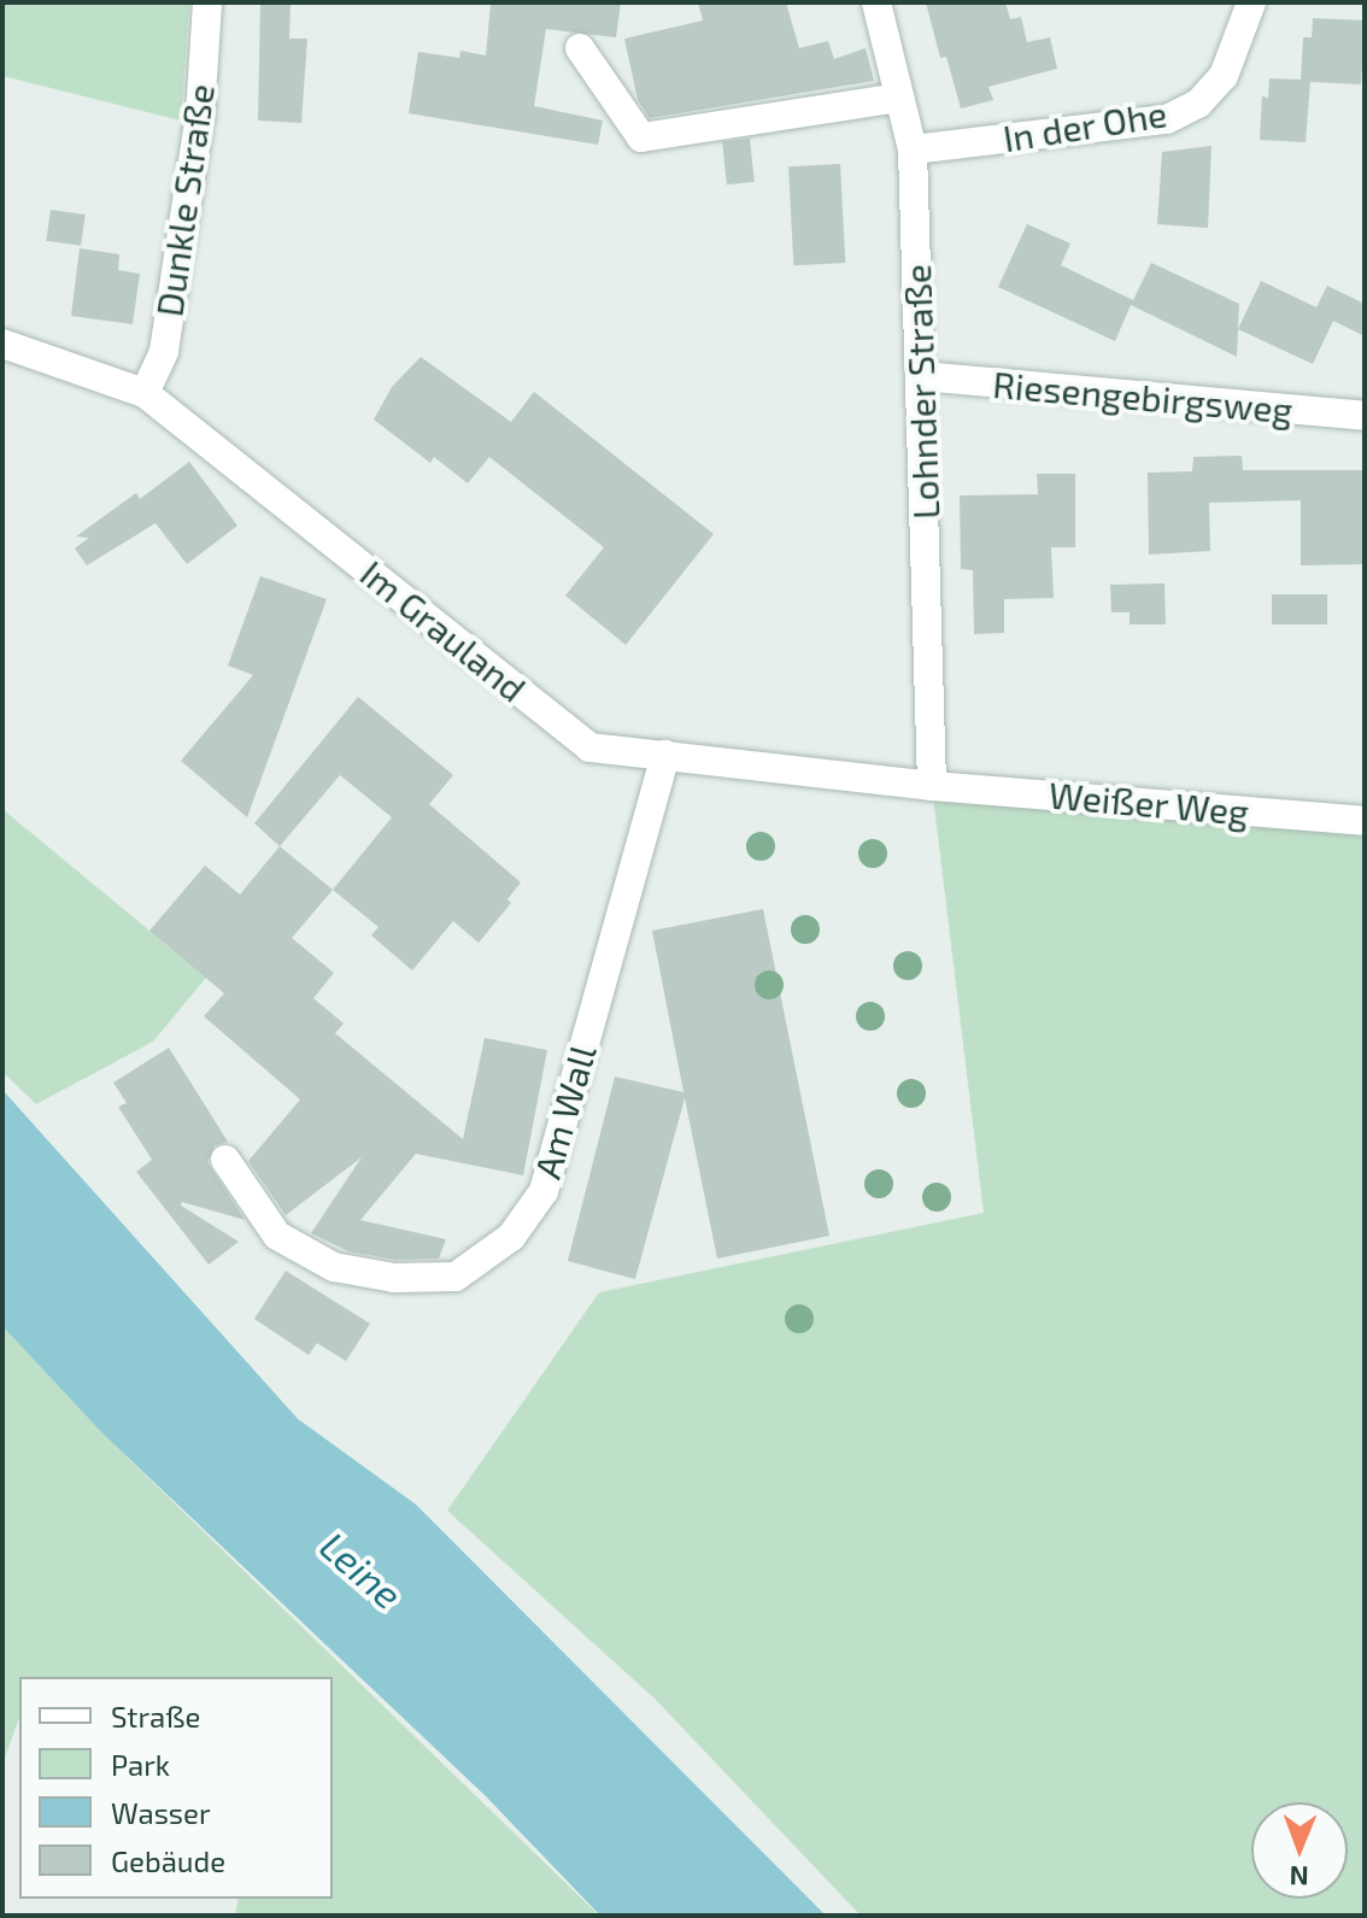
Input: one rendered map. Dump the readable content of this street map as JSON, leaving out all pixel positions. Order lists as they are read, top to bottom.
{
  "streets": {
    "street": [
      "In der Ohe",
      "Dunkle Straße",
      "Lohnder Straße",
      "Riesengebirgsweg",
      "Im Grauland",
      "Weißer Weg",
      "Am Wall"
    ]
  },
  "crossings": [
    ["In der Ohe", "Lohnder Straße"],
    ["Dunkle Straße", "Im Grauland"],
    ["Lohnder Straße", "Riesengebirgsweg"],
    ["Lohnder Straße", "Im Grauland"],
    ["Lohnder Straße", "Weißer Weg"],
    ["Im Grauland", "Weißer Weg"],
    ["Im Grauland", "Am Wall"]
  ],
  "water": ["Leine"],
  "legend": [
    "Straße",
    "Park",
    "Wasser",
    "Gebäude"
  ],
  "north": "bottom"
}
